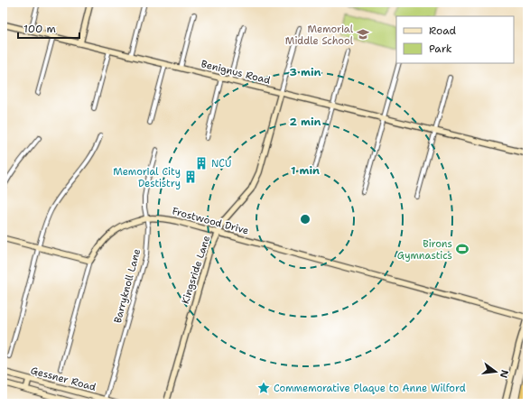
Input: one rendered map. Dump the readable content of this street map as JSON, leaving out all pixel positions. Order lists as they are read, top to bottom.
{
  "streets": {
    "street": [
      "Benignus Road",
      "Frostwood Drive",
      "Kingsride Lane",
      "Barryknoll Lane",
      "Gessner Road"
    ]
  },
  "crossings": [
    ["Benignus Road", "Kingsride Lane"],
    ["Frostwood Drive", "Kingsride Lane"],
    ["Frostwood Drive", "Barryknoll Lane"],
    ["Barryknoll Lane", "Gessner Road"]
  ],
  "places": {
    "school or university": ["Memorial Middle School"],
    "building": ["NCU", "Memorial City Destistry"],
    "sports": ["Birons Gymnastics"],
    "place": ["Commemorative Plaque to Anne Wilford"]
  },
  "legend": ["Road", "Park"],
  "scale_bar": "100 m",
  "north": "right",
  "rings": ["3 min", "2 min", "1 min"]
}
